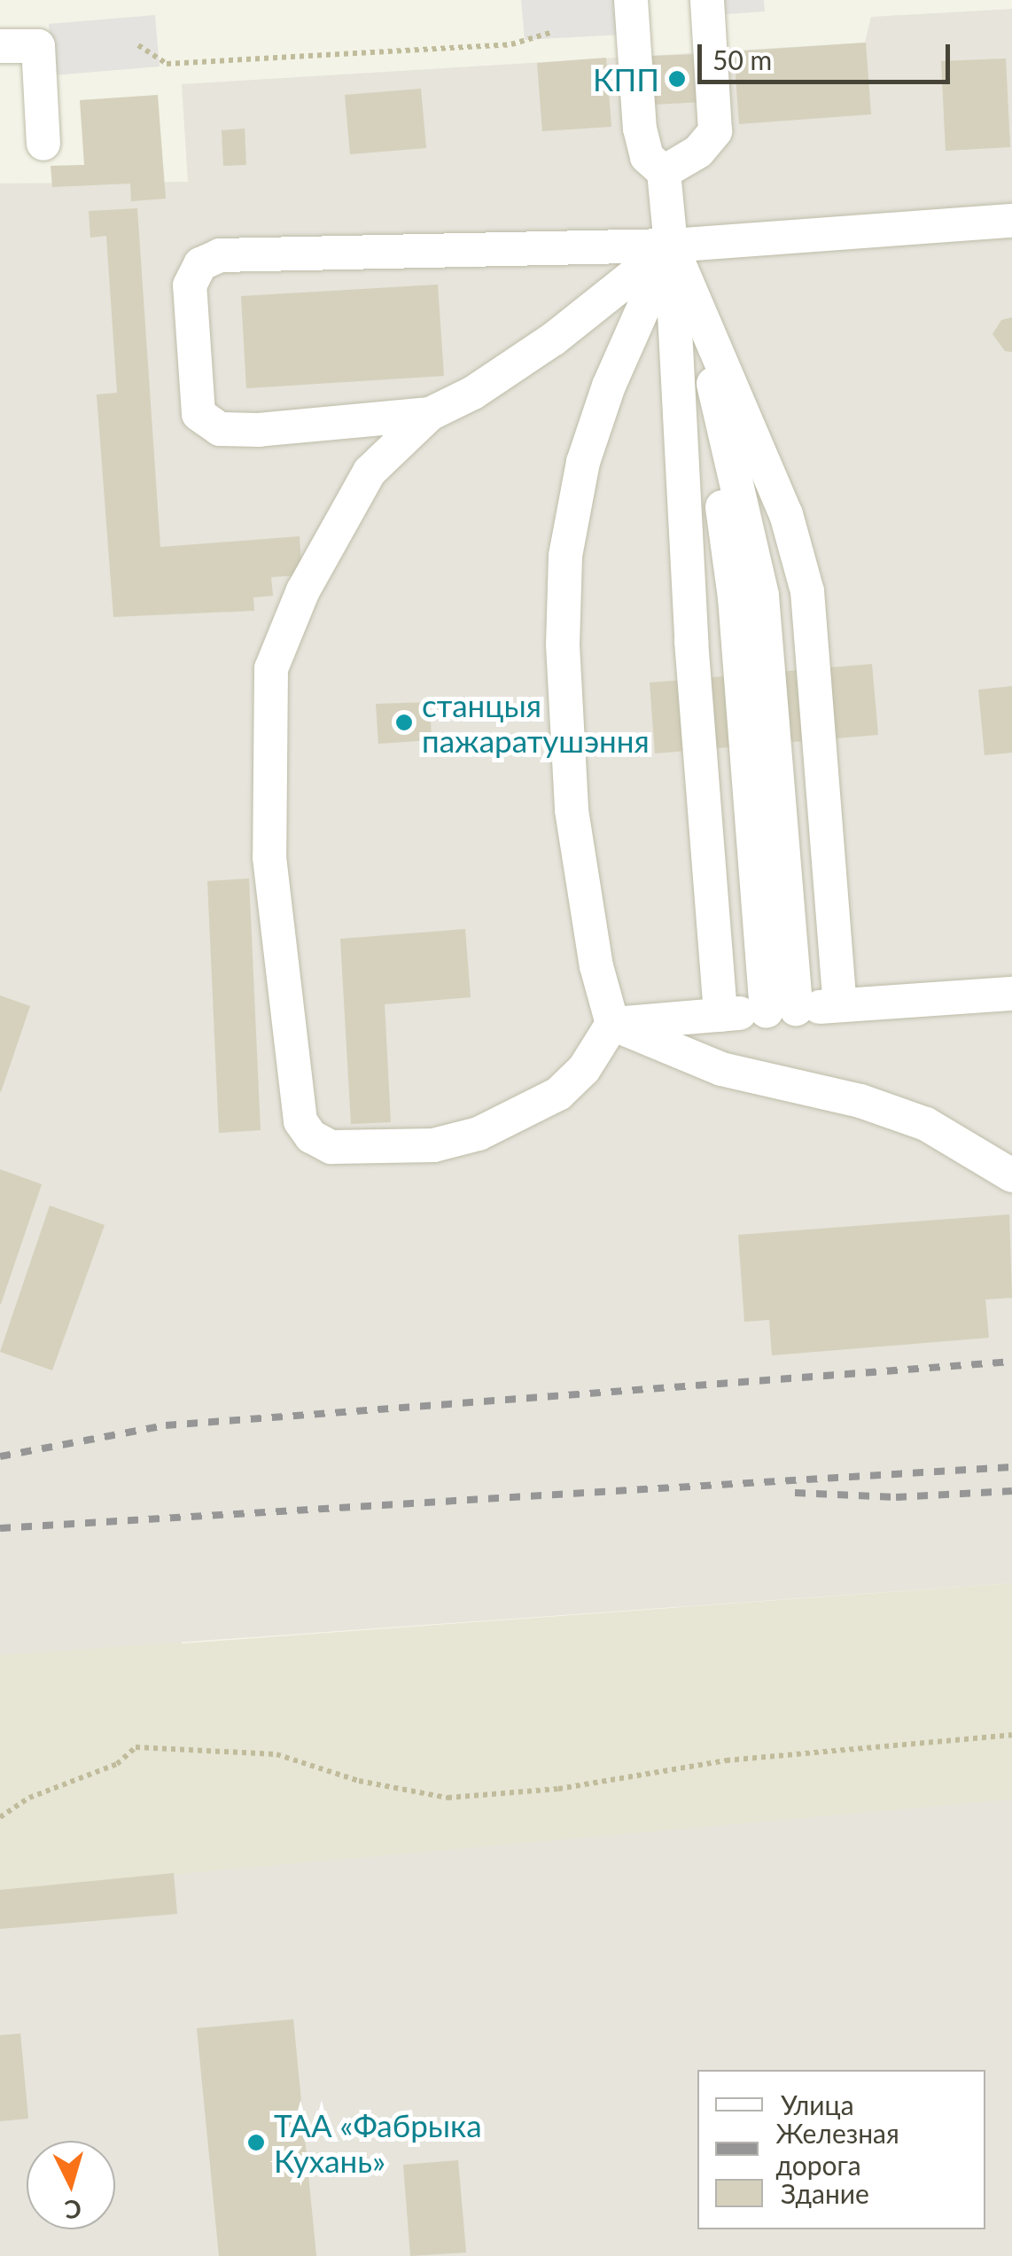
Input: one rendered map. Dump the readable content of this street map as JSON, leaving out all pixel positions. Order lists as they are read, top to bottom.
{
  "places": ["КПП", "станцыя пажаратушэння", "ТАА «Фабрыка Кухань»"],
  "legend": ["Улица", "Железная дорога", "Здание"],
  "scale_bar": "50 m",
  "north": "bottom"
}
